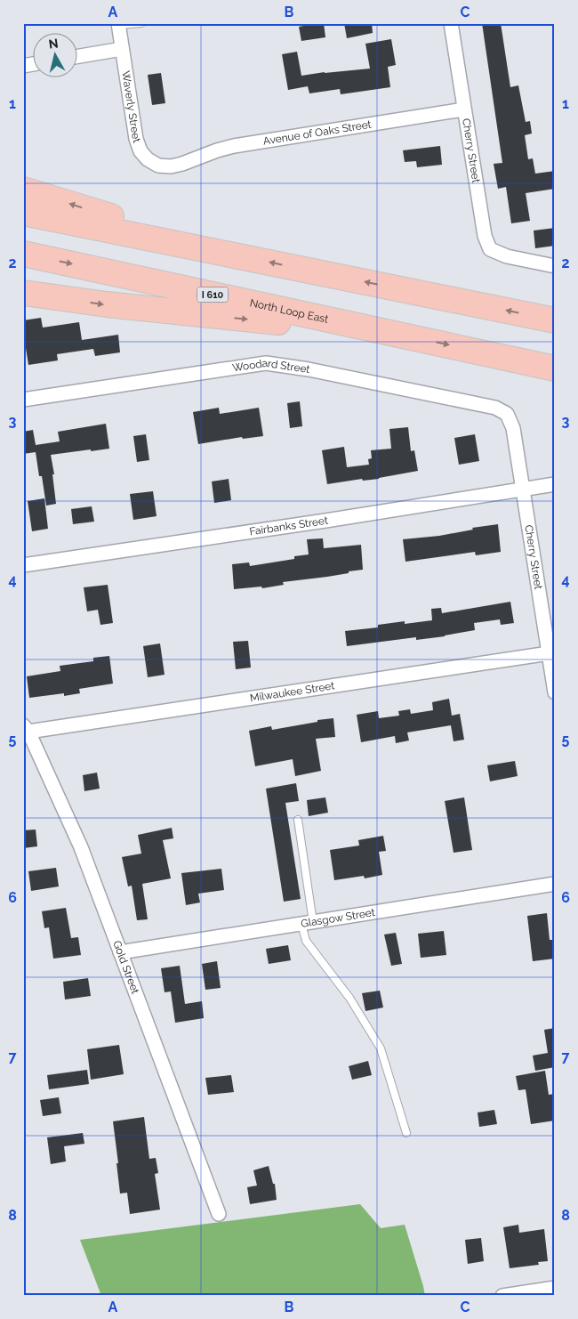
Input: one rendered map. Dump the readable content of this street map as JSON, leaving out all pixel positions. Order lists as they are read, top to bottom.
{
  "streets": {
    "highway": ["I 610", "North Loop East"],
    "street": [
      "Waverly Street",
      "Avenue of Oaks Street",
      "Cherry Street",
      "Woodard Street",
      "Fairbanks Street",
      "Milwaukee Street",
      "Glasgow Street",
      "Gold Street"
    ]
  },
  "crossings": [
    ["Waverly Street", "Avenue of Oaks Street"],
    ["Avenue of Oaks Street", "Cherry Street"],
    ["Cherry Street", "Woodard Street"],
    ["Cherry Street", "Fairbanks Street"],
    ["Cherry Street", "Milwaukee Street"],
    ["Milwaukee Street", "Gold Street"],
    ["Glasgow Street", "Gold Street"]
  ],
  "north": "top",
  "grid": {
    "columns": ["A", "B", "C"],
    "rows": [
      "1",
      "2",
      "3",
      "4",
      "5",
      "6",
      "7",
      "8"
    ]
  }
}
